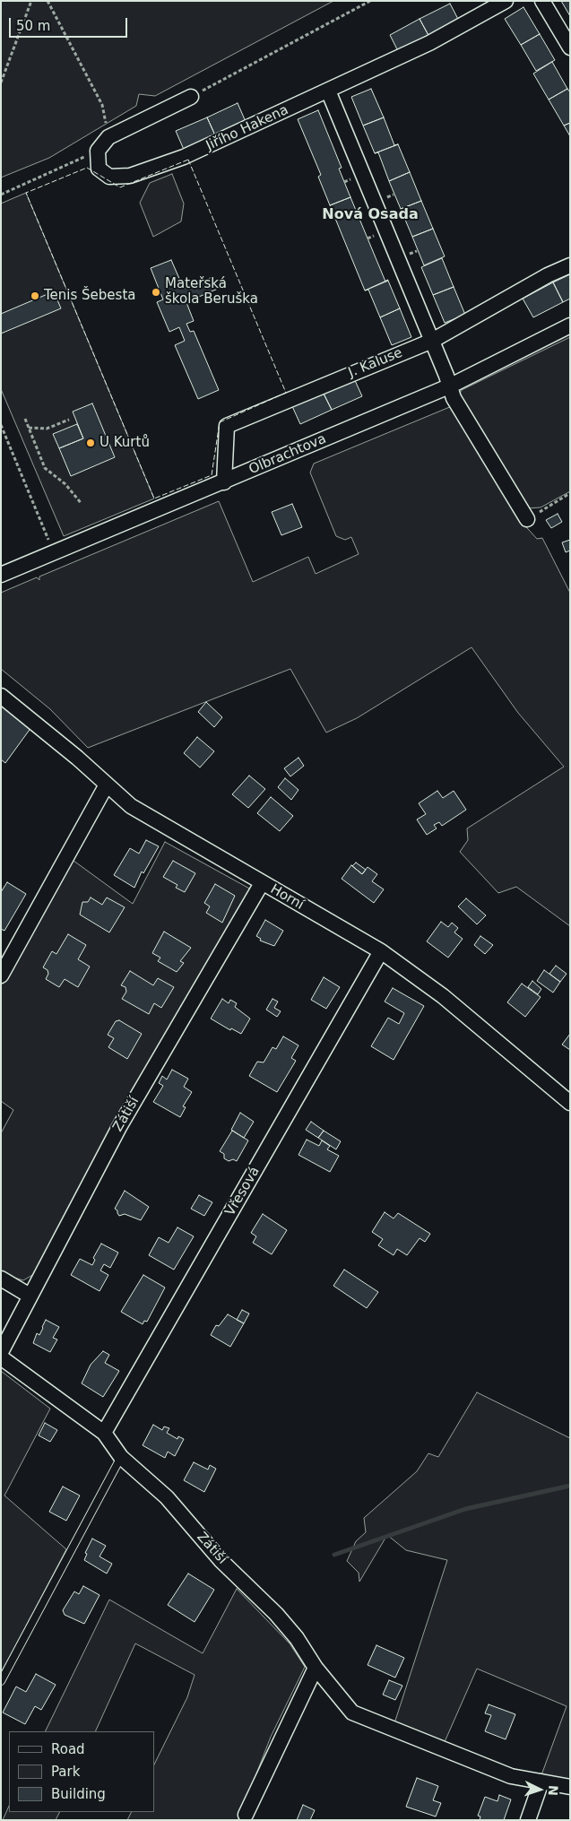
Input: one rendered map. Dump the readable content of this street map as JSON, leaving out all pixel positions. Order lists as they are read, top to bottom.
{
  "streets": {
    "street": [
      "Jiřího Hakena",
      "J. Kaluse",
      "Olbrachtova",
      "Horní",
      "Zátiší",
      "Vřesová"
    ]
  },
  "crossings": [
    ["J. Kaluse", "Olbrachtova"],
    ["Horní", "Zátiší"],
    ["Horní", "Vřesová"],
    ["Zátiší", "Vřesová"]
  ],
  "districts": ["Nová Osada"],
  "places": ["Mateřská škola Beruška", "Tenis Šebesta", "U Kurtů"],
  "legend": ["Road", "Park", "Building"],
  "scale_bar": "50 m",
  "north": "right"
}
